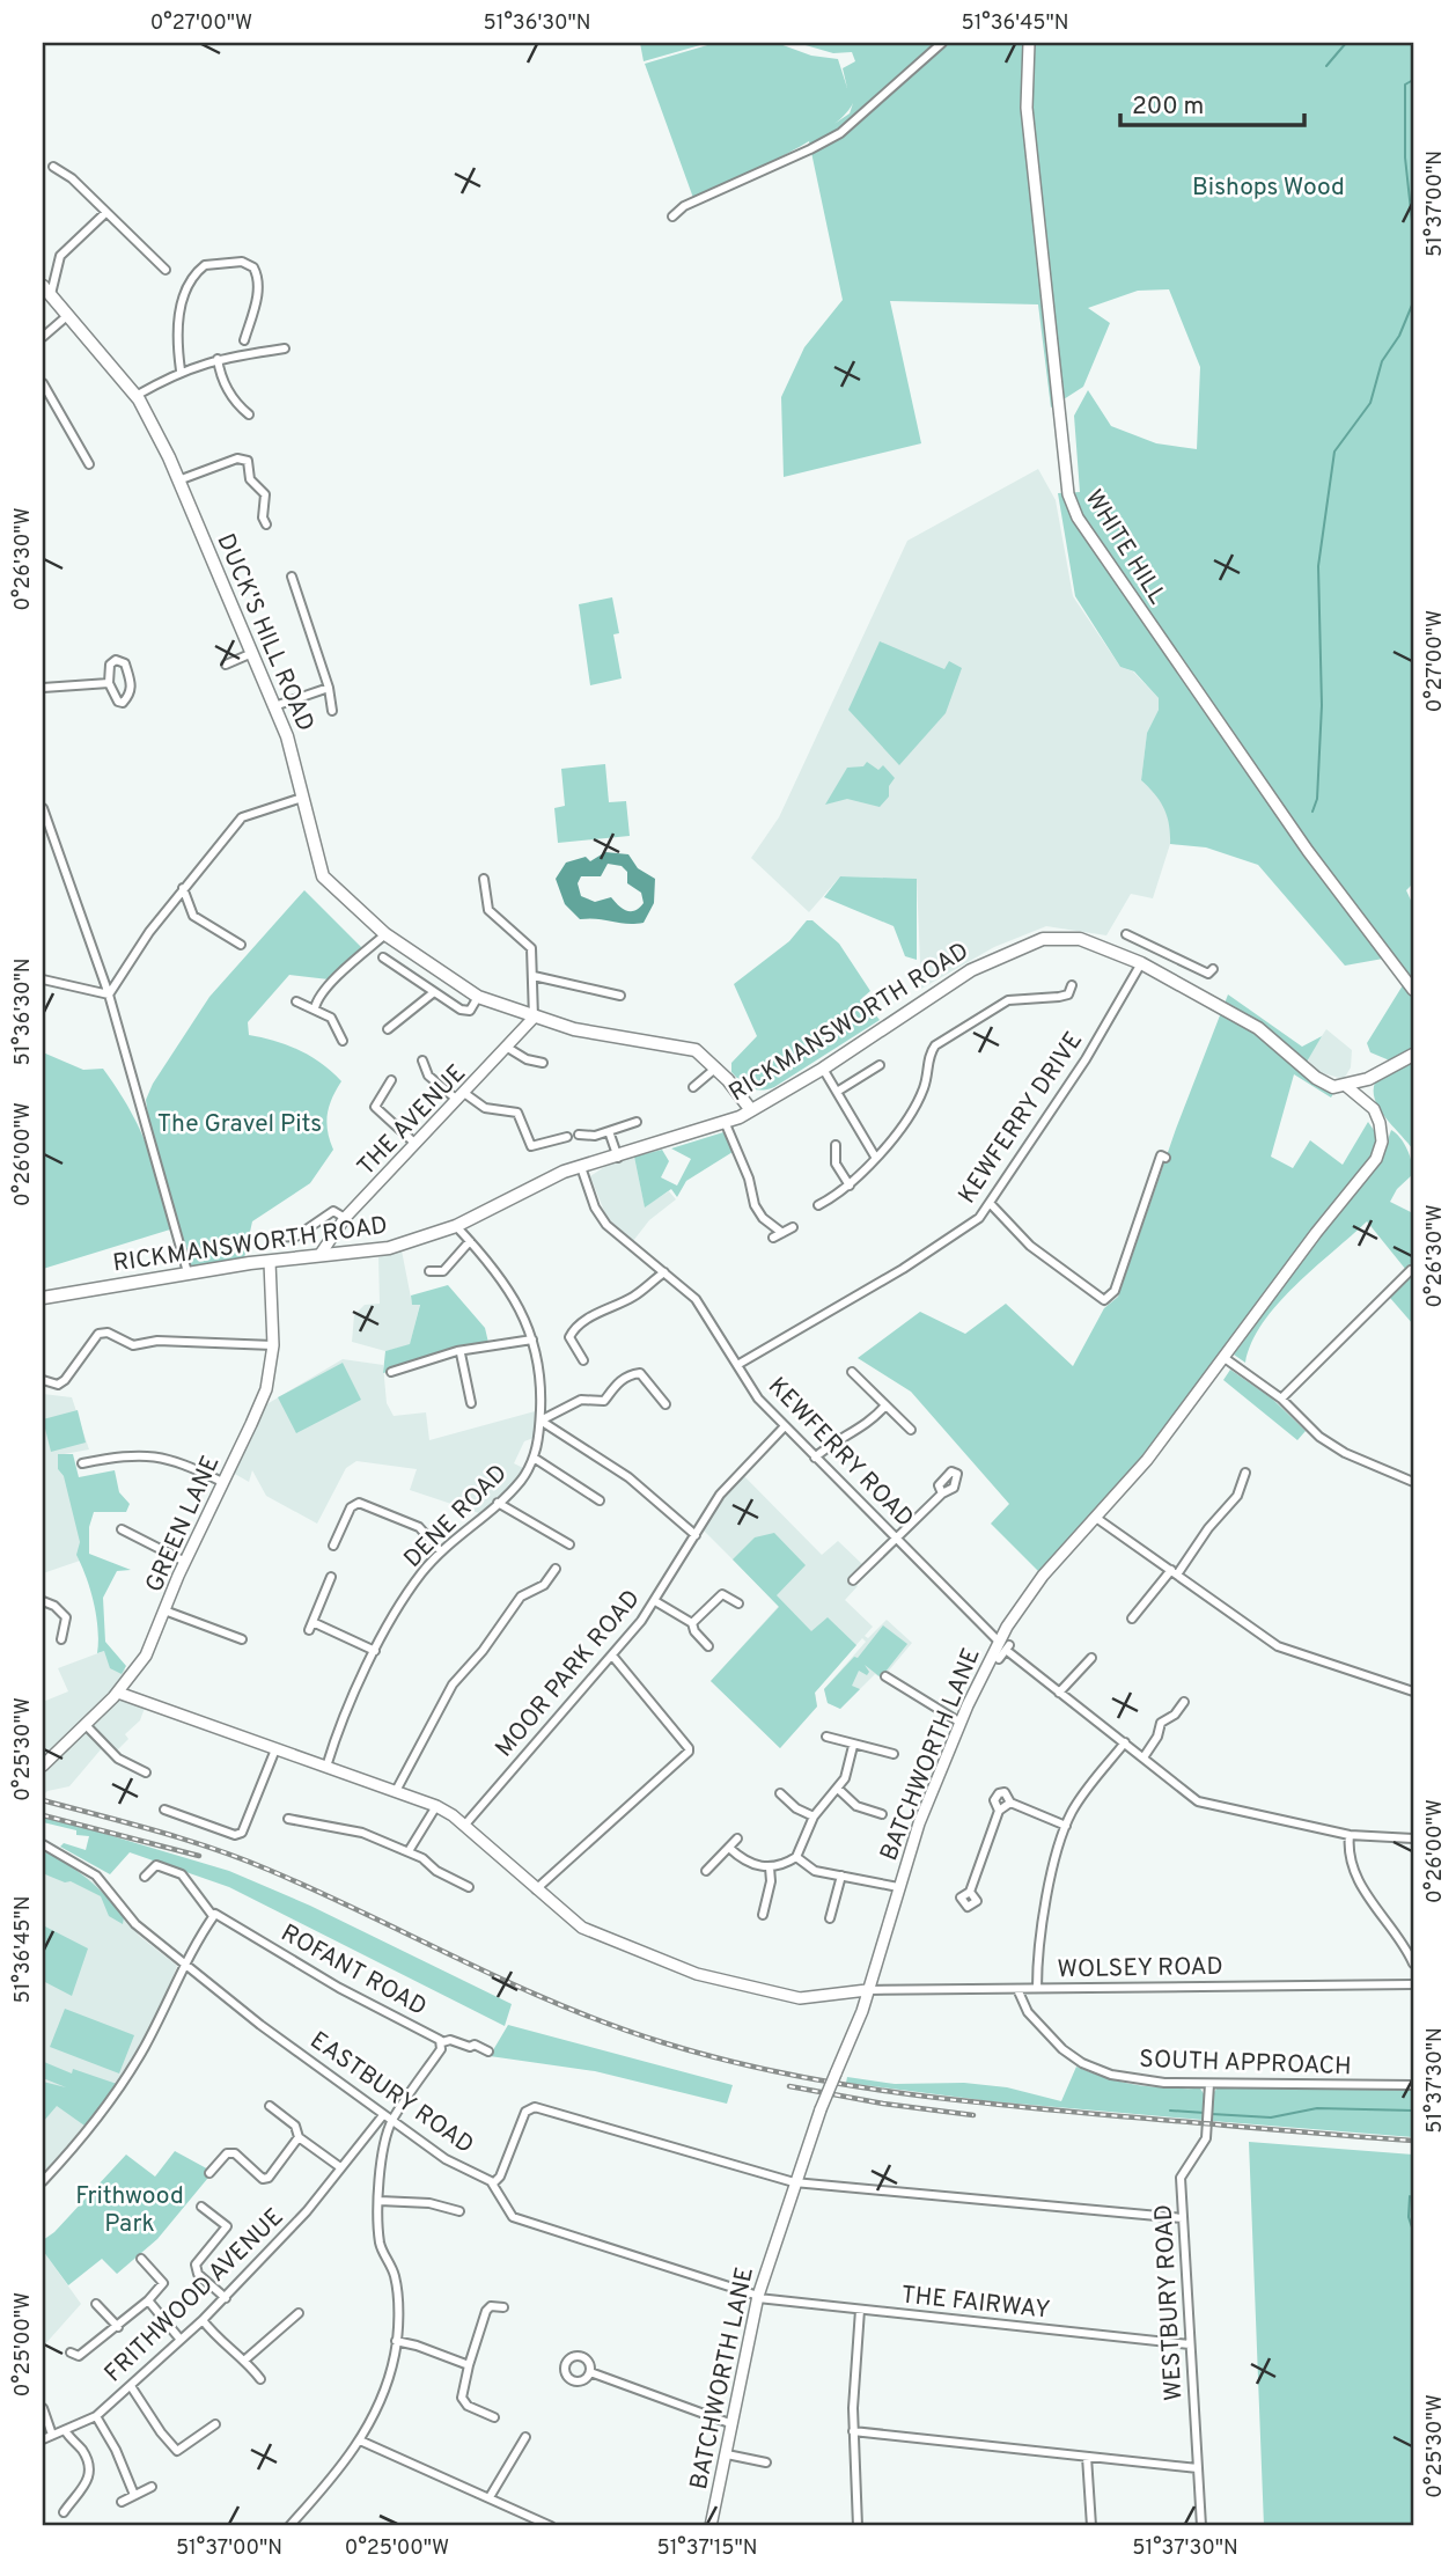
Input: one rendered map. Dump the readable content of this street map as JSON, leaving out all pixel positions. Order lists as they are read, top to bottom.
{
  "streets": {
    "main road": ["DUCK'S HILL ROAD", "RICKMANSWORTH ROAD"],
    "street": [
      "WHITE HILL",
      "KEWFERRY DRIVE",
      "THE AVENUE",
      "KEWFERRY ROAD",
      "DENE ROAD",
      "GREEN LANE",
      "MOOR PARK ROAD",
      "BATCHWORTH LANE",
      "WOLSEY ROAD",
      "ROFANT ROAD",
      "SOUTH APPROACH",
      "EASTBURY ROAD",
      "FRITHWOOD AVENUE",
      "THE FAIRWAY",
      "WESTBURY ROAD"
    ]
  },
  "crossings": [
    ["DUCK'S HILL ROAD", "RICKMANSWORTH ROAD"],
    ["DUCK'S HILL ROAD", "THE AVENUE"],
    ["RICKMANSWORTH ROAD", "KEWFERRY DRIVE"],
    ["RICKMANSWORTH ROAD", "THE AVENUE"],
    ["RICKMANSWORTH ROAD", "KEWFERRY ROAD"],
    ["RICKMANSWORTH ROAD", "DENE ROAD"],
    ["RICKMANSWORTH ROAD", "GREEN LANE"],
    ["KEWFERRY DRIVE", "KEWFERRY ROAD"],
    ["KEWFERRY ROAD", "MOOR PARK ROAD"],
    ["KEWFERRY ROAD", "BATCHWORTH LANE"],
    ["BATCHWORTH LANE", "WOLSEY ROAD"],
    ["BATCHWORTH LANE", "EASTBURY ROAD"],
    ["BATCHWORTH LANE", "THE FAIRWAY"],
    ["WOLSEY ROAD", "SOUTH APPROACH"],
    ["ROFANT ROAD", "EASTBURY ROAD"],
    ["SOUTH APPROACH", "WESTBURY ROAD"],
    ["EASTBURY ROAD", "FRITHWOOD AVENUE"],
    ["EASTBURY ROAD", "THE FAIRWAY"],
    ["THE FAIRWAY", "WESTBURY ROAD"]
  ],
  "parks": ["Bishops Wood", "The Gravel Pits", "Frithwood Park"],
  "scale_bar": "200 m",
  "coordinates": [
    "0°27'00\"W",
    "51°36'30\"N",
    "51°36'45\"N",
    "51°37'00\"N",
    "0°26'30\"W",
    "0°26'00\"W",
    "0°25'30\"W",
    "51°37'30\"N",
    "0°25'00\"W",
    "51°37'15\"N"
  ]
}
